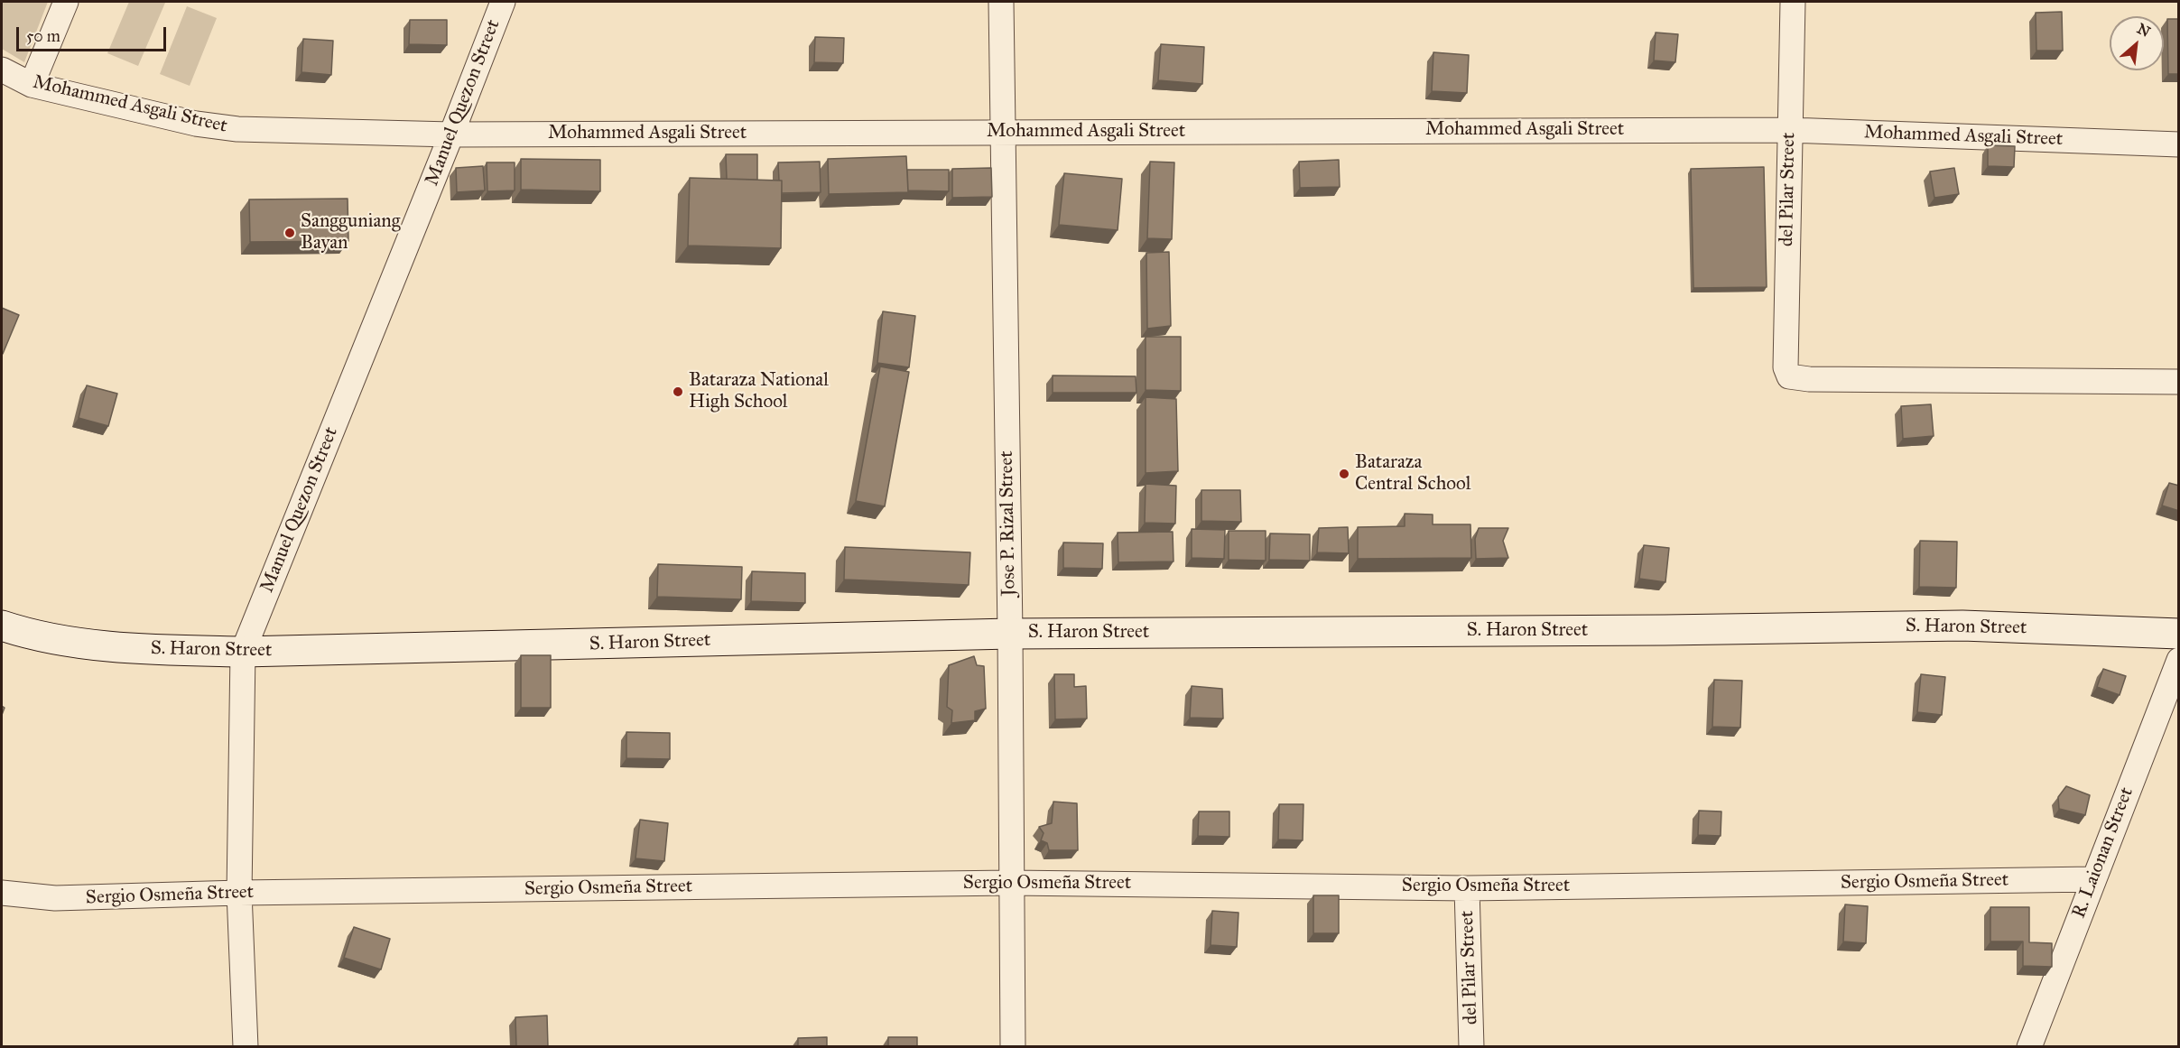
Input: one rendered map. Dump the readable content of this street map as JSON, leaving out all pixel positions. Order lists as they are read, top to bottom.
{
  "streets": {
    "street": [
      "Manuel Quezon Street",
      "Mohammed Asgali Street",
      "del Pilar Street",
      "Jose P. Rizal Street",
      "S. Haron Street",
      "R. Laionan Street",
      "Sergio Osmeña Street"
    ]
  },
  "crossings": [
    ["Manuel Quezon Street", "Mohammed Asgali Street"],
    ["Manuel Quezon Street", "S. Haron Street"],
    ["Manuel Quezon Street", "Sergio Osmeña Street"],
    ["Mohammed Asgali Street", "del Pilar Street"],
    ["Mohammed Asgali Street", "Jose P. Rizal Street"],
    ["del Pilar Street", "Sergio Osmeña Street"],
    ["Jose P. Rizal Street", "S. Haron Street"],
    ["Jose P. Rizal Street", "Sergio Osmeña Street"],
    ["R. Laionan Street", "Sergio Osmeña Street"]
  ],
  "places": ["Sangguniang Bayan", "Bataraza National High School", "Bataraza Central School"],
  "scale_bar": "50 m",
  "north": "top right"
}
